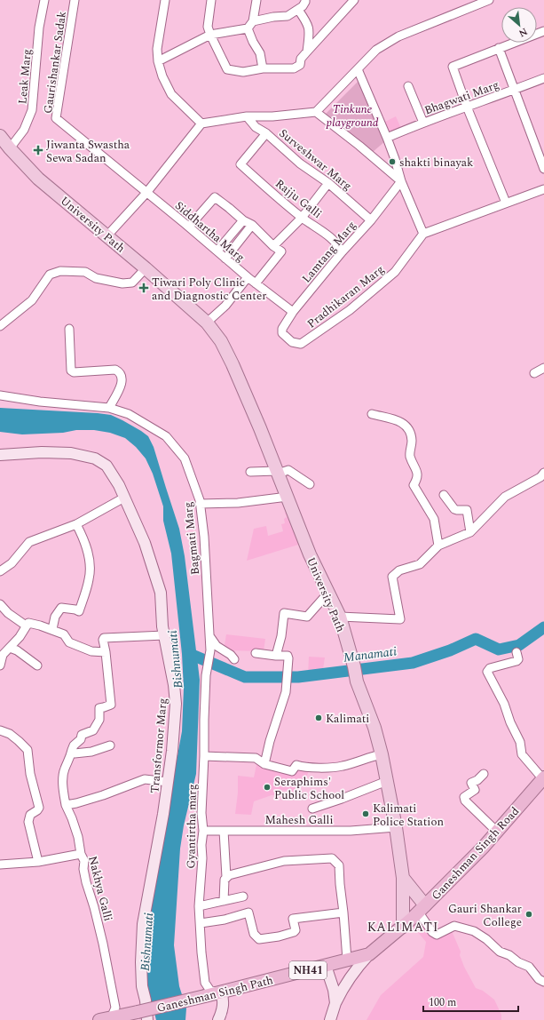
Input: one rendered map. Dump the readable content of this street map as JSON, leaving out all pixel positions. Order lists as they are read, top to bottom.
{
  "streets": {
    "highway": ["Ganeshman Singh Road", "NH41", "Ganeshman Singh Path"],
    "main road": ["University Path", "Transformor Marg"],
    "street": [
      "Gaurishankar Sadak",
      "Leak Marg",
      "Bhagwati Marg",
      "Surveshwar Marg",
      "Rajju Galli",
      "Siddhartha Marg",
      "Lamtang Marg",
      "Pradhikaran Marg",
      "Bagmati Marg",
      "Mahesh Galli",
      "Gyantirtha marg",
      "Nakhya Galli"
    ]
  },
  "crossings": [
    ["Gaurishankar Sadak", "Siddhartha Marg"],
    ["Leak Marg", "University Path"],
    ["Surveshwar Marg", "Rajju Galli"],
    ["Surveshwar Marg", "Lamtang Marg"],
    ["Rajju Galli", "Lamtang Marg"],
    ["University Path", "Mahesh Galli"],
    ["University Path", "Ganeshman Singh Road"],
    ["University Path", "Ganeshman Singh Path"],
    ["Siddhartha Marg", "Lamtang Marg"],
    ["Lamtang Marg", "Pradhikaran Marg"],
    ["Bagmati Marg", "Gyantirtha marg"],
    ["Mahesh Galli", "Gyantirtha marg"],
    ["Gyantirtha marg", "Ganeshman Singh Path"],
    ["Ganeshman Singh Road", "Ganeshman Singh Path"],
    ["Nakhya Galli", "Ganeshman Singh Path"]
  ],
  "districts": ["KALIMATI"],
  "water": ["Manamati", "Bishnumati"],
  "parks": ["Tinkune playground"],
  "places": {
    "health": ["Jiwanta Swastha Sewa Sadan", "Tiwari Poly Clinic and Diagnostic Center"],
    "other": [
      "shakti binayak",
      "Kalimati",
      "Seraphims' Public School",
      "Kalimati Police Station",
      "Gauri Shankar College"
    ]
  },
  "scale_bar": "100 m",
  "north": "bottom right"
}
